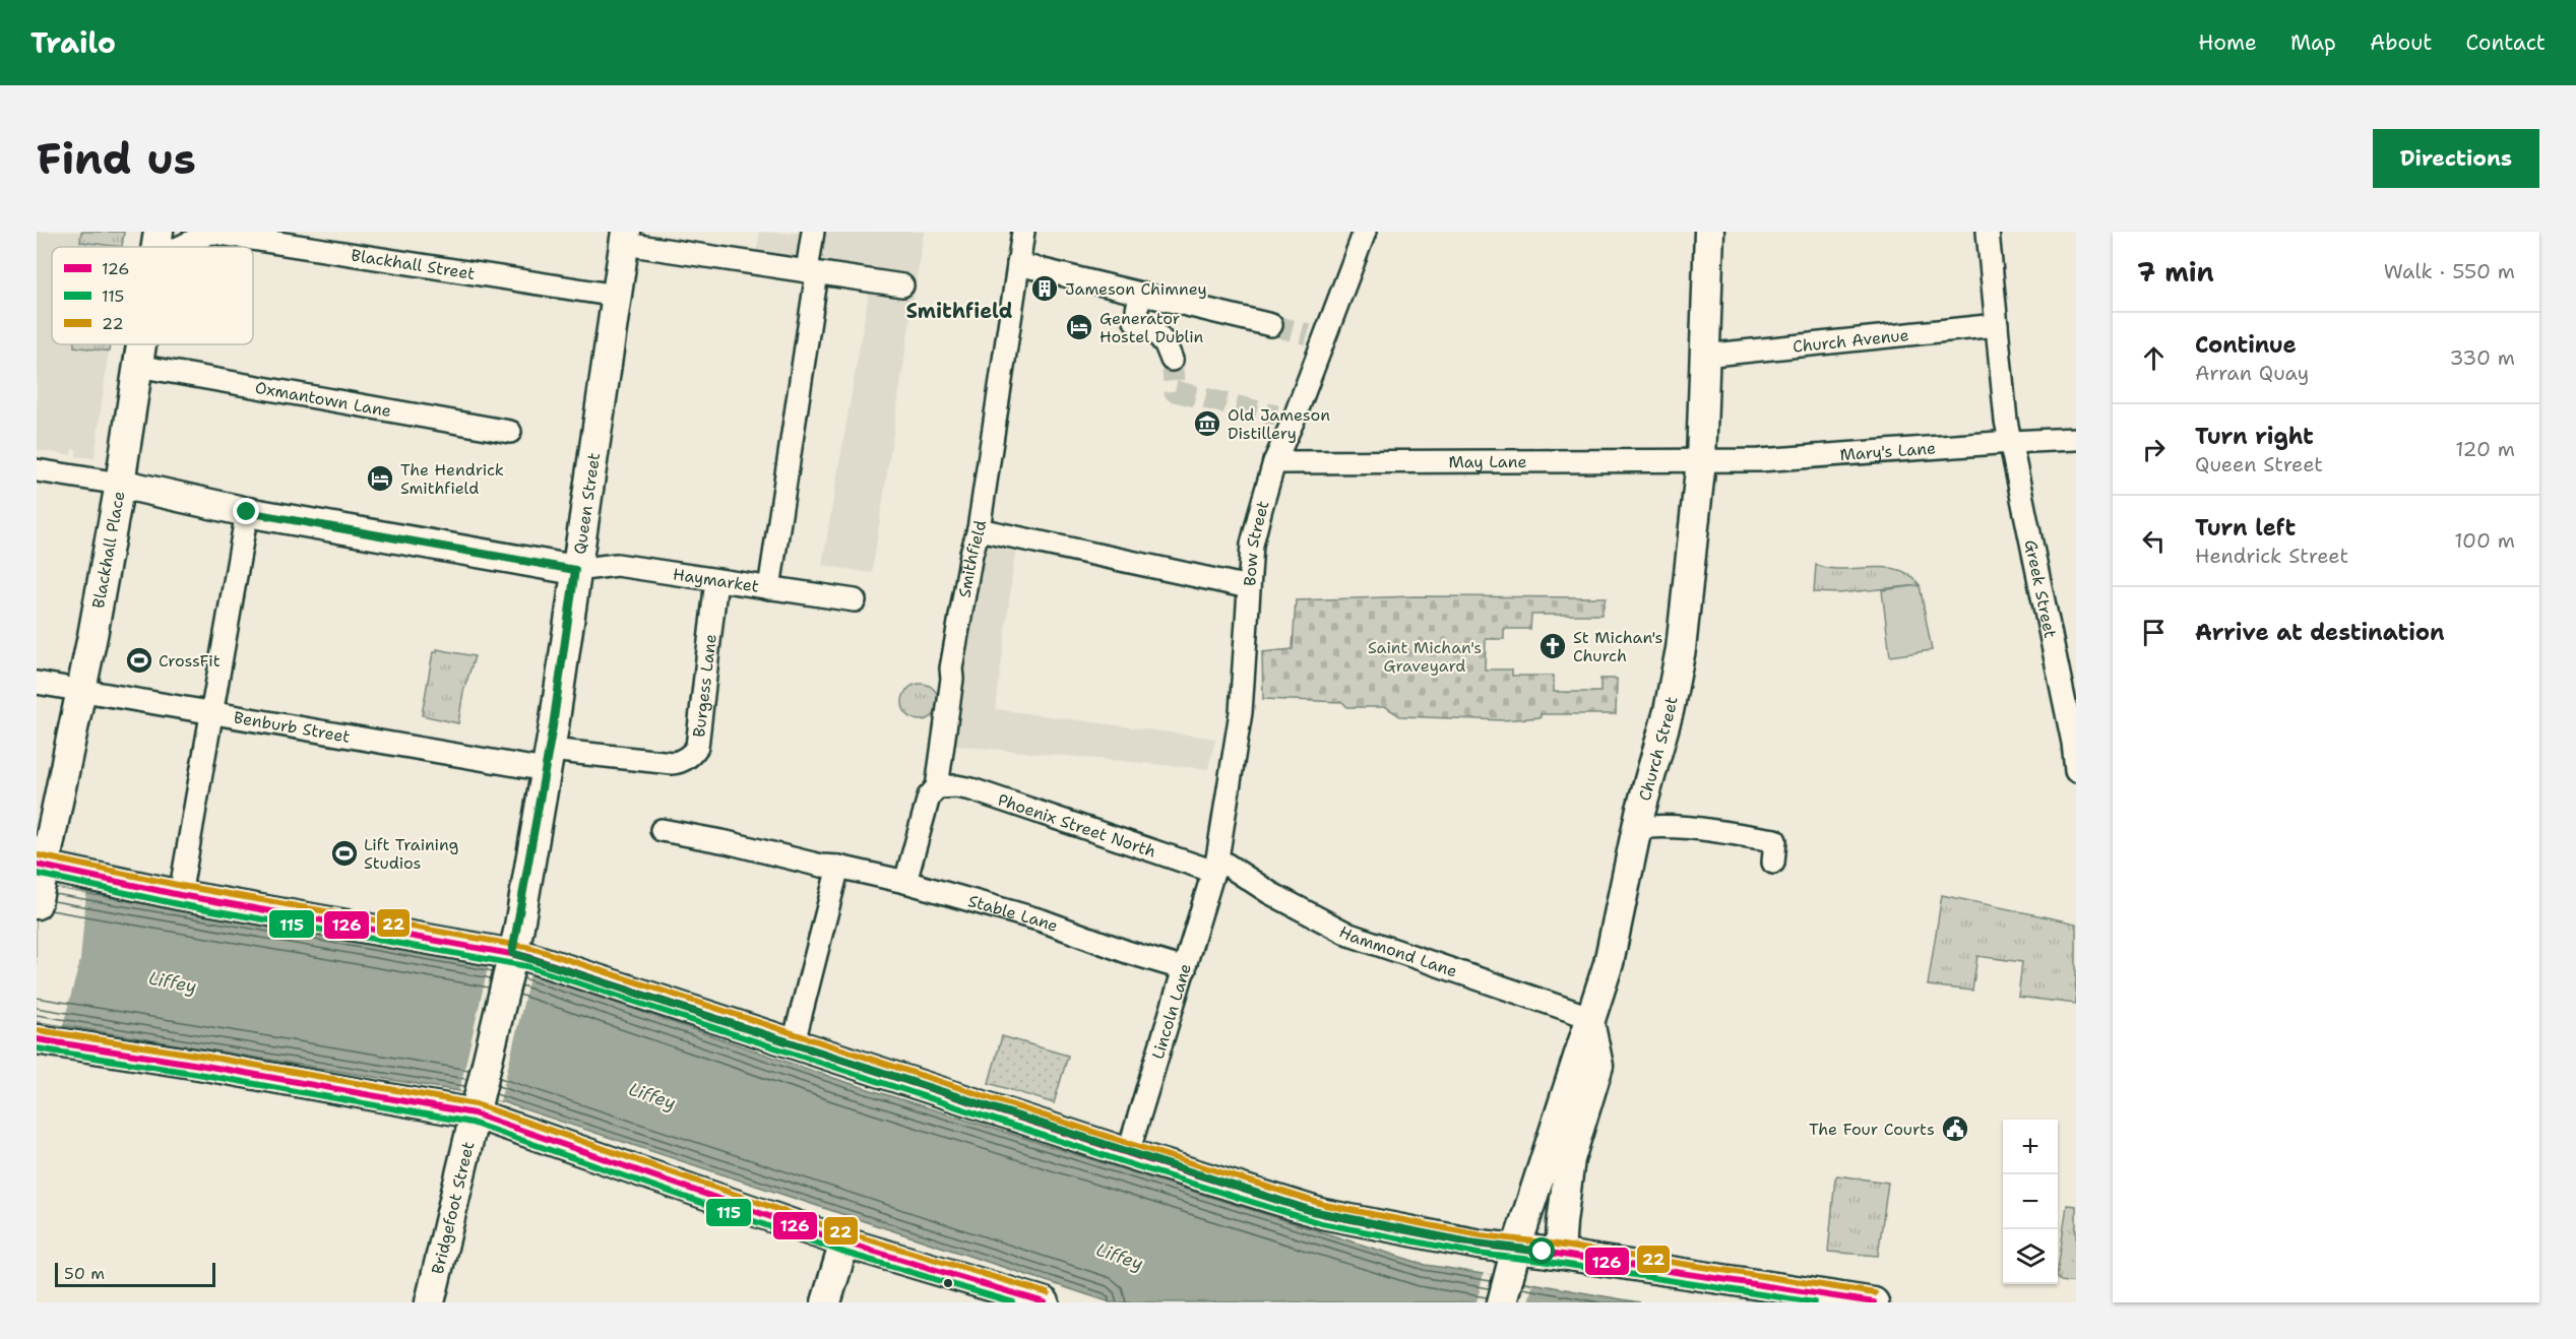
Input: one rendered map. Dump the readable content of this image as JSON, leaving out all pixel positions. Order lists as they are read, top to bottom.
{
  "streets": {
    "main road": [
      "Queen Street",
      "Blackhall Place",
      "Church Street",
      "Bridgefoot Street"
    ],
    "street": [
      "Blackhall Street",
      "Church Avenue",
      "Oxmantown Lane",
      "Mary's Lane",
      "May Lane",
      "Bow Street",
      "Smithfield",
      "Haymarket",
      "Greek Street",
      "Burgess Lane",
      "Benburb Street",
      "Phoenix Street North",
      "Stable Lane",
      "Hammond Lane",
      "Lincoln Lane"
    ]
  },
  "crossings": [
    ["Blackhall Street", "Queen Street"],
    ["Church Avenue", "Greek Street"],
    ["Church Avenue", "Church Street"],
    ["Oxmantown Lane", "Blackhall Place"],
    ["Mary's Lane", "May Lane"],
    ["Mary's Lane", "Greek Street"],
    ["Mary's Lane", "Church Street"],
    ["May Lane", "Bow Street"],
    ["May Lane", "Church Street"],
    ["Queen Street", "Haymarket"],
    ["Queen Street", "Burgess Lane"],
    ["Queen Street", "Benburb Street"],
    ["Queen Street", "Bridgefoot Street"],
    ["Bow Street", "Phoenix Street North"],
    ["Bow Street", "Hammond Lane"],
    ["Bow Street", "Lincoln Lane"],
    ["Blackhall Place", "Benburb Street"],
    ["Smithfield", "Phoenix Street North"],
    ["Smithfield", "Stable Lane"],
    ["Haymarket", "Burgess Lane"],
    ["Burgess Lane", "Benburb Street"],
    ["Church Street", "Hammond Lane"],
    ["Phoenix Street North", "Hammond Lane"],
    ["Phoenix Street North", "Lincoln Lane"],
    ["Stable Lane", "Lincoln Lane"],
    ["Hammond Lane", "Lincoln Lane"]
  ],
  "districts": ["Smithfield"],
  "water": ["Liffey"],
  "parks": ["Saint Michan's Graveyard"],
  "places": {
    "building": ["Jameson Chimney"],
    "hotel": ["Generator Hostel Dublin", "The Hendrick Smithfield"],
    "museum": ["Old Jameson Distillery"],
    "church": ["St Michan's Church"],
    "sports": ["CrossFit", "Lift Training Studios"],
    "public building": ["The Four Courts"]
  },
  "lines": ["transit line 22", "transit line 126", "transit line 115"],
  "legend": ["126", "115", "22"],
  "scale_bar": "50 m",
  "page": {
    "header": "Trailo",
    "nav": [
      "Home",
      "Map",
      "About",
      "Contact"
    ],
    "buttons": "Directions",
    "title": "Find us",
    "heading": ["7 min", "Walk · 550 m"],
    "list": [
      ["Continue", "Arran Quay", "330 m"],
      ["Turn right", "Queen Street", "120 m"],
      ["Turn left", "Hendrick Street", "100 m"],
      "Arrive at destination"
    ],
    "map_buttons": ["+", "−"],
    "scale": "50 m"
  }
}
